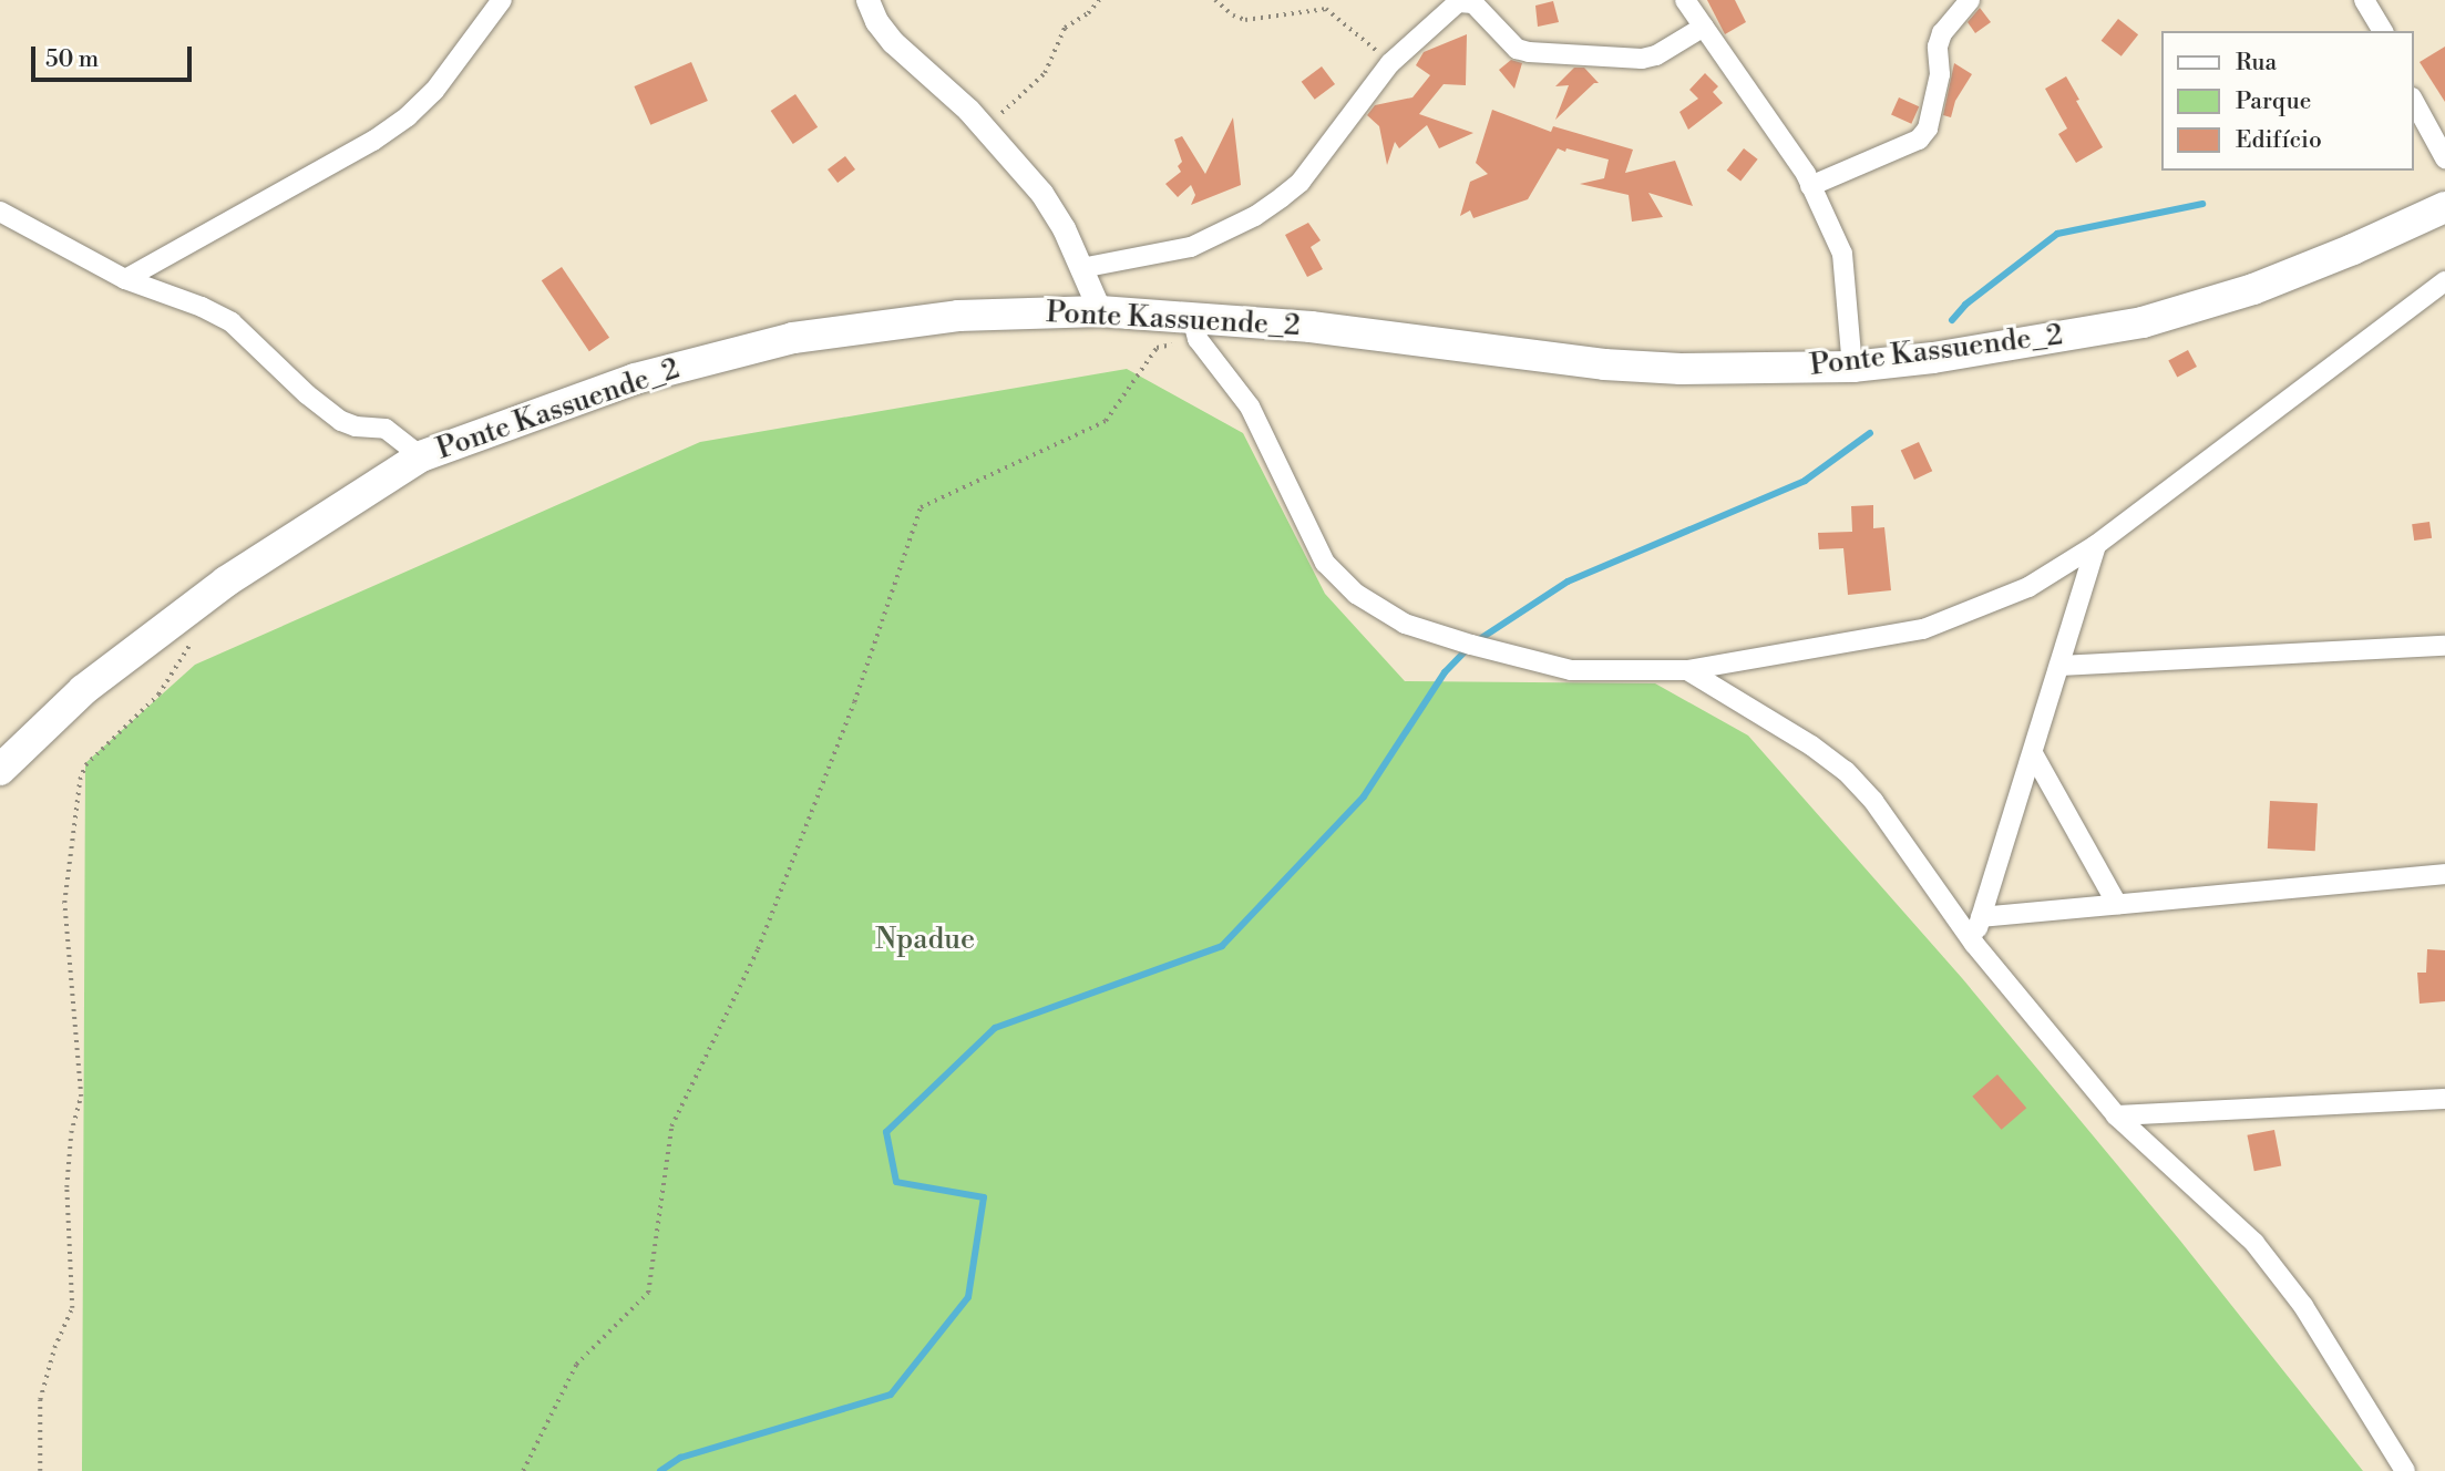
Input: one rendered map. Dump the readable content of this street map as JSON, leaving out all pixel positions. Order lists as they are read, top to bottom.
{
  "streets": {
    "highway": ["Ponte Kassuende_2"]
  },
  "parks": ["Npadue"],
  "legend": ["Rua", "Parque", "Edifício"],
  "scale_bar": "50 m"
}
